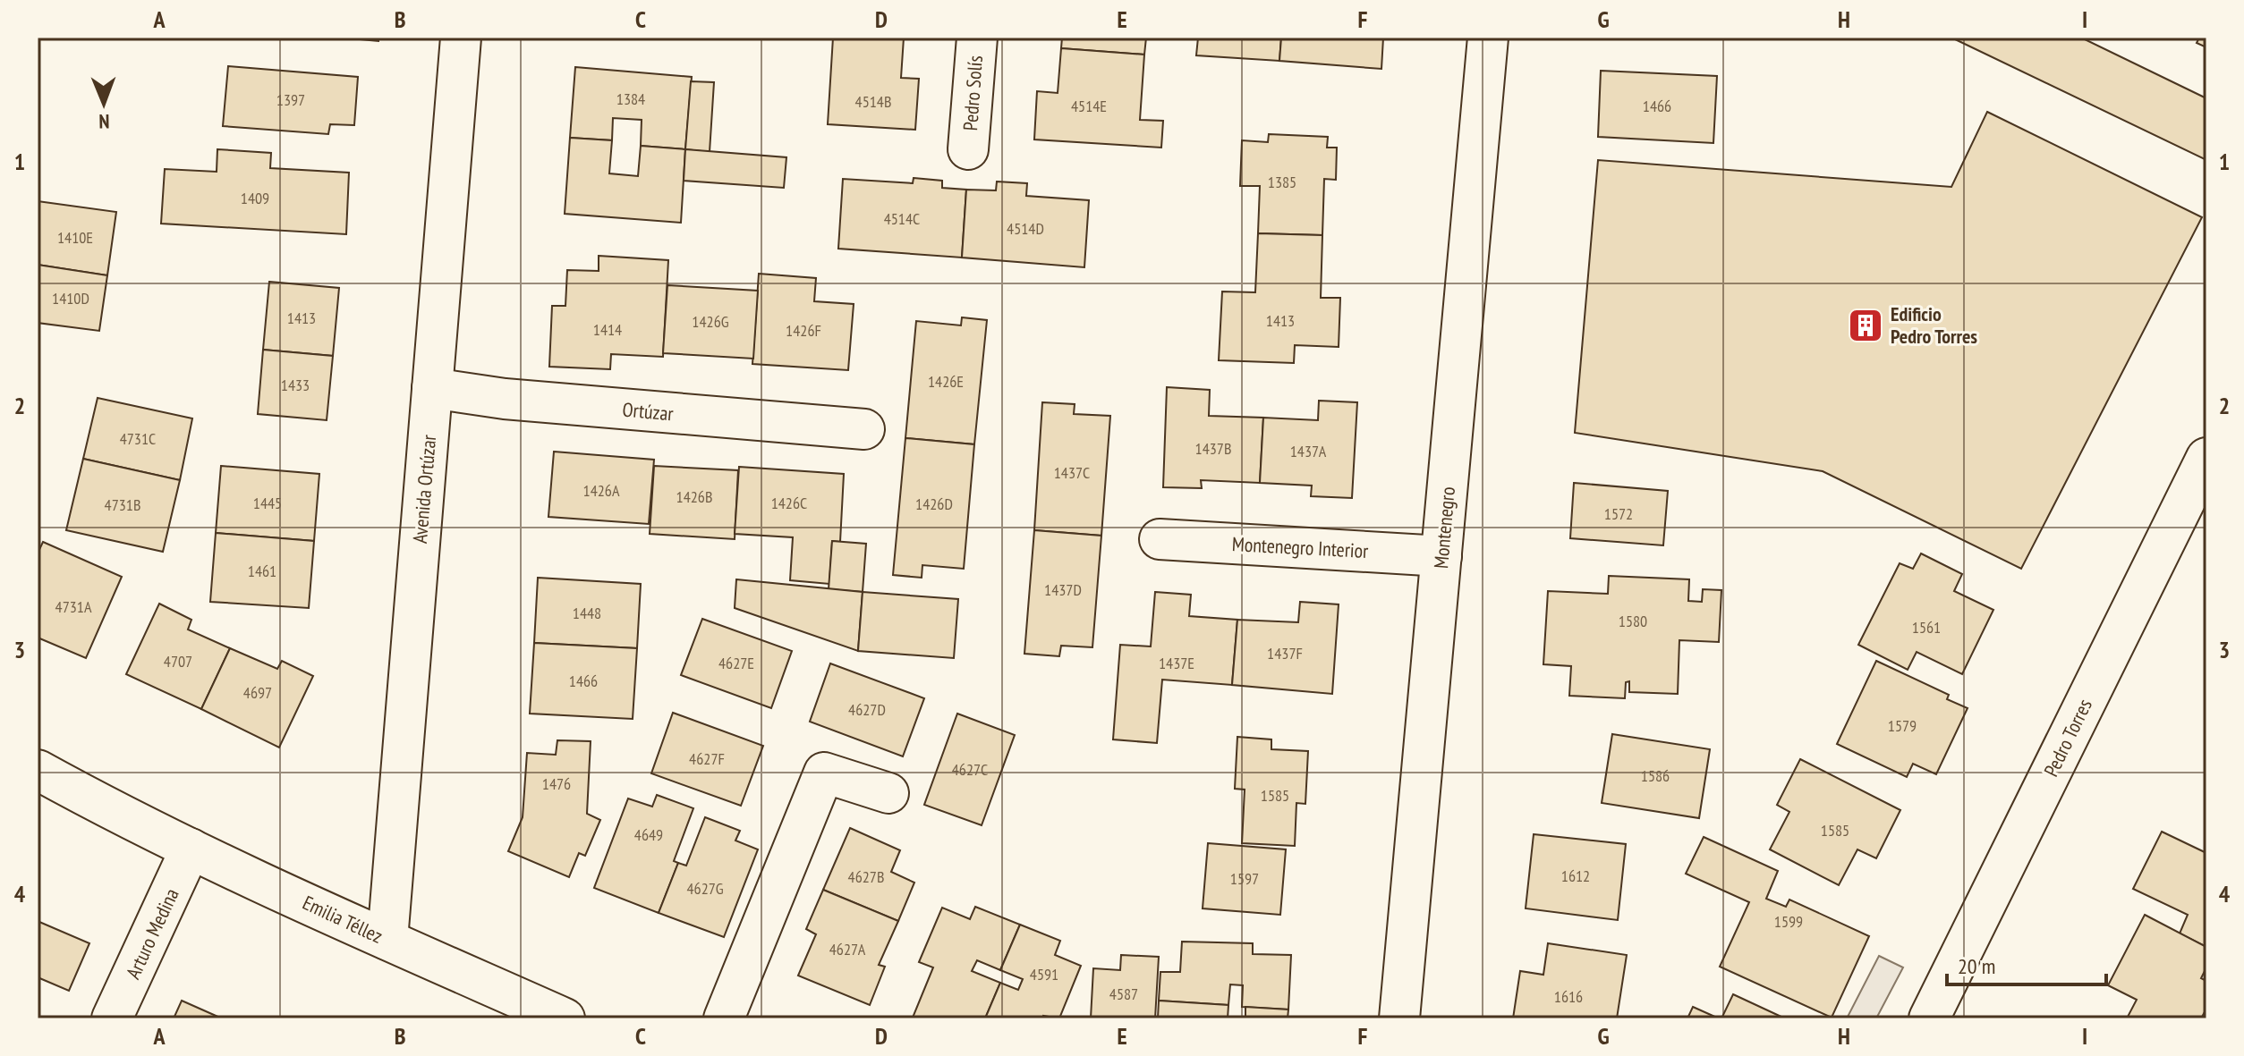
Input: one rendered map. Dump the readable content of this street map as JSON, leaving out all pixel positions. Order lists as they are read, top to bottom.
{
  "streets": {
    "street": [
      "Pedro Solís",
      "Ortúzar",
      "Avenida Ortúzar",
      "Montenegro",
      "Montenegro Interior",
      "Pedro Torres",
      "Emilia Téllez",
      "Arturo Medina"
    ]
  },
  "crossings": [
    ["Ortúzar", "Avenida Ortúzar"],
    ["Avenida Ortúzar", "Emilia Téllez"],
    ["Montenegro", "Montenegro Interior"],
    ["Emilia Téllez", "Arturo Medina"]
  ],
  "places": {
    "building": ["Edificio Pedro Torres"]
  },
  "house_numbers": [
    "1384",
    "1397",
    "4514B",
    "4514E",
    "1466",
    "1385",
    "1409",
    "4514C",
    "4514D",
    "1410E",
    "1410D",
    "1413",
    "1413",
    "1426G",
    "1414",
    "1426F",
    "1426E",
    "1433",
    "4731C",
    "1437B",
    "1437A",
    "1437C",
    "1426A",
    "1426B",
    "1445",
    "1426C",
    "1426D",
    "4731B",
    "1572",
    "1461",
    "1437D",
    "4731A",
    "1448",
    "1580",
    "1561",
    "1437F",
    "4707",
    "4627E",
    "1437E",
    "1466",
    "4697",
    "4627D",
    "1579",
    "4627F",
    "4627C",
    "1586",
    "1476",
    "1585",
    "1585",
    "4649",
    "1612",
    "4627B",
    "1597",
    "4627G",
    "1599",
    "4627A",
    "4591",
    "4587",
    "1616"
  ],
  "scale_bar": "20 m",
  "north": "bottom",
  "grid": {
    "columns": [
      "A",
      "B",
      "C",
      "D",
      "E",
      "F",
      "G",
      "H",
      "I"
    ],
    "rows": [
      "1",
      "2",
      "3",
      "4"
    ]
  }
}
